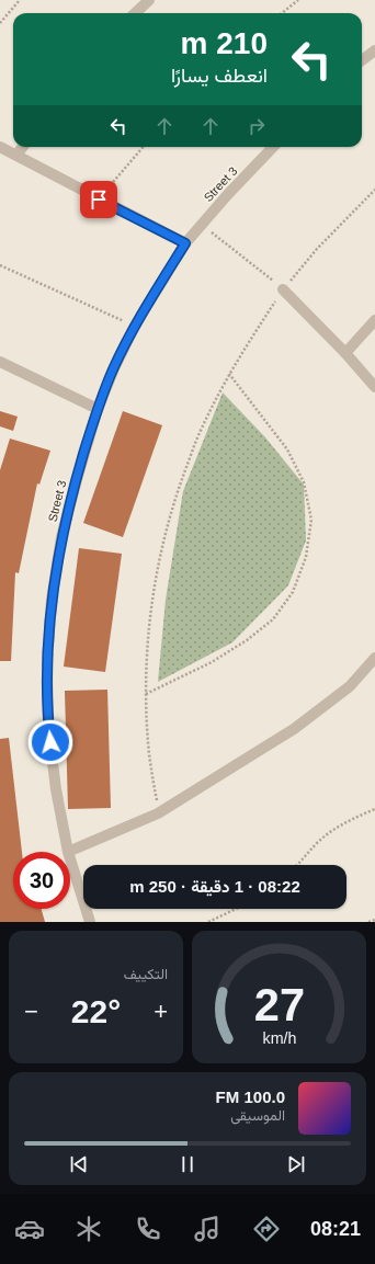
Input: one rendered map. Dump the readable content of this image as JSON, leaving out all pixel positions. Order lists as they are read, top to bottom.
{
  "streets": {
    "street": ["Street 3"]
  },
  "page": {
    "turn": ["210 m", "انعطف يسارًا"],
    "limit": "30",
    "trip": "08:22 · 1 دقيقة · 250 m",
    "tile": "التكييف",
    "heat": ["−", "22°", "+"],
    "song": ["100.0 FM", "الموسيقى"],
    "tabs": "08:21",
    "gauge": ["27", "km/h"]
  }
}
